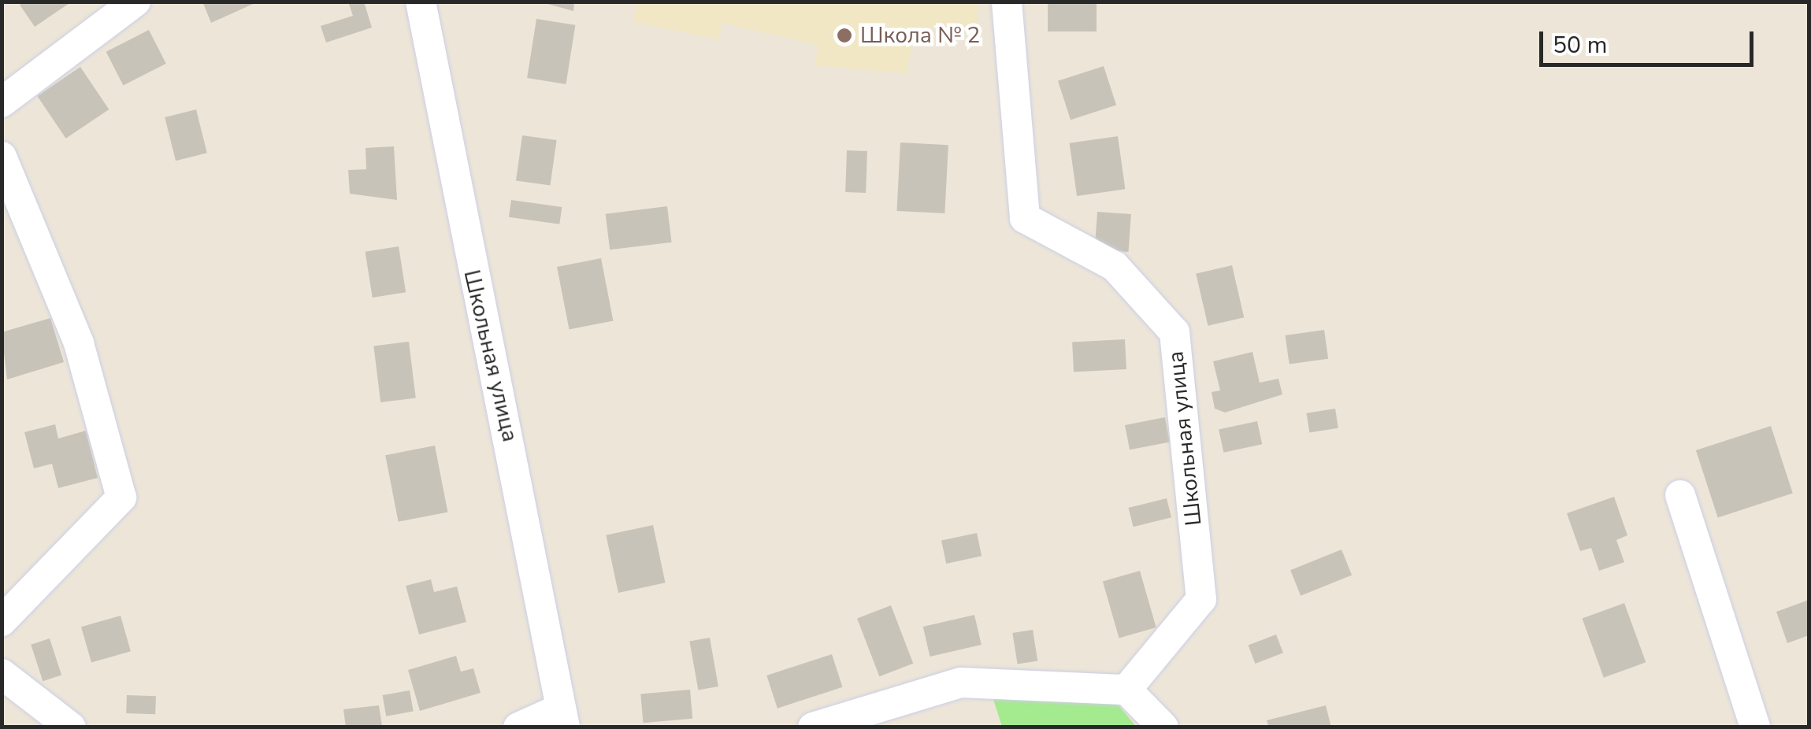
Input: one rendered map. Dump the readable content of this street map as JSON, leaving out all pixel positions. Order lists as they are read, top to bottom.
{
  "streets": {
    "street": ["Школьная улица"]
  },
  "places": ["Школа № 2"],
  "scale_bar": "50 m"
}
